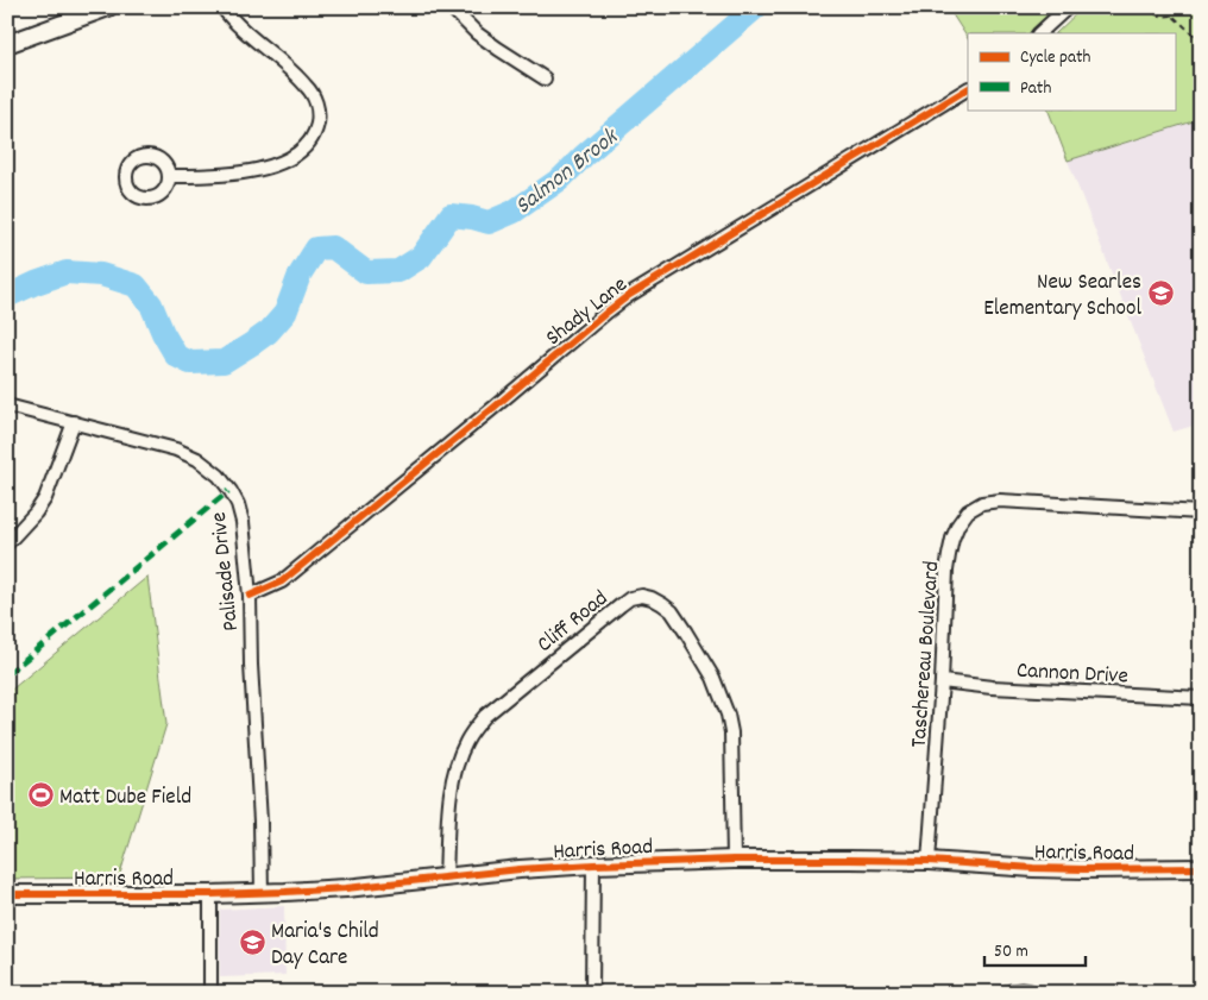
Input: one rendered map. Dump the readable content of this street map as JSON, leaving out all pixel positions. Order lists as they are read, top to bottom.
{
  "streets": {
    "street": [
      "Shady Lane",
      "Palisade Drive",
      "Cliff Road",
      "Taschereau Boulevard",
      "Cannon Drive",
      "Harris Road"
    ]
  },
  "crossings": [
    ["Shady Lane", "Palisade Drive"],
    ["Palisade Drive", "Harris Road"],
    ["Cliff Road", "Harris Road"],
    ["Taschereau Boulevard", "Cannon Drive"],
    ["Taschereau Boulevard", "Harris Road"]
  ],
  "water": ["Salmon Brook"],
  "places": {
    "school or university": ["New Searles Elementary School", "Maria's Child Day Care"],
    "sports": ["Matt Dube Field"]
  },
  "legend": ["Cycle path", "Path"],
  "scale_bar": "50 m"
}
